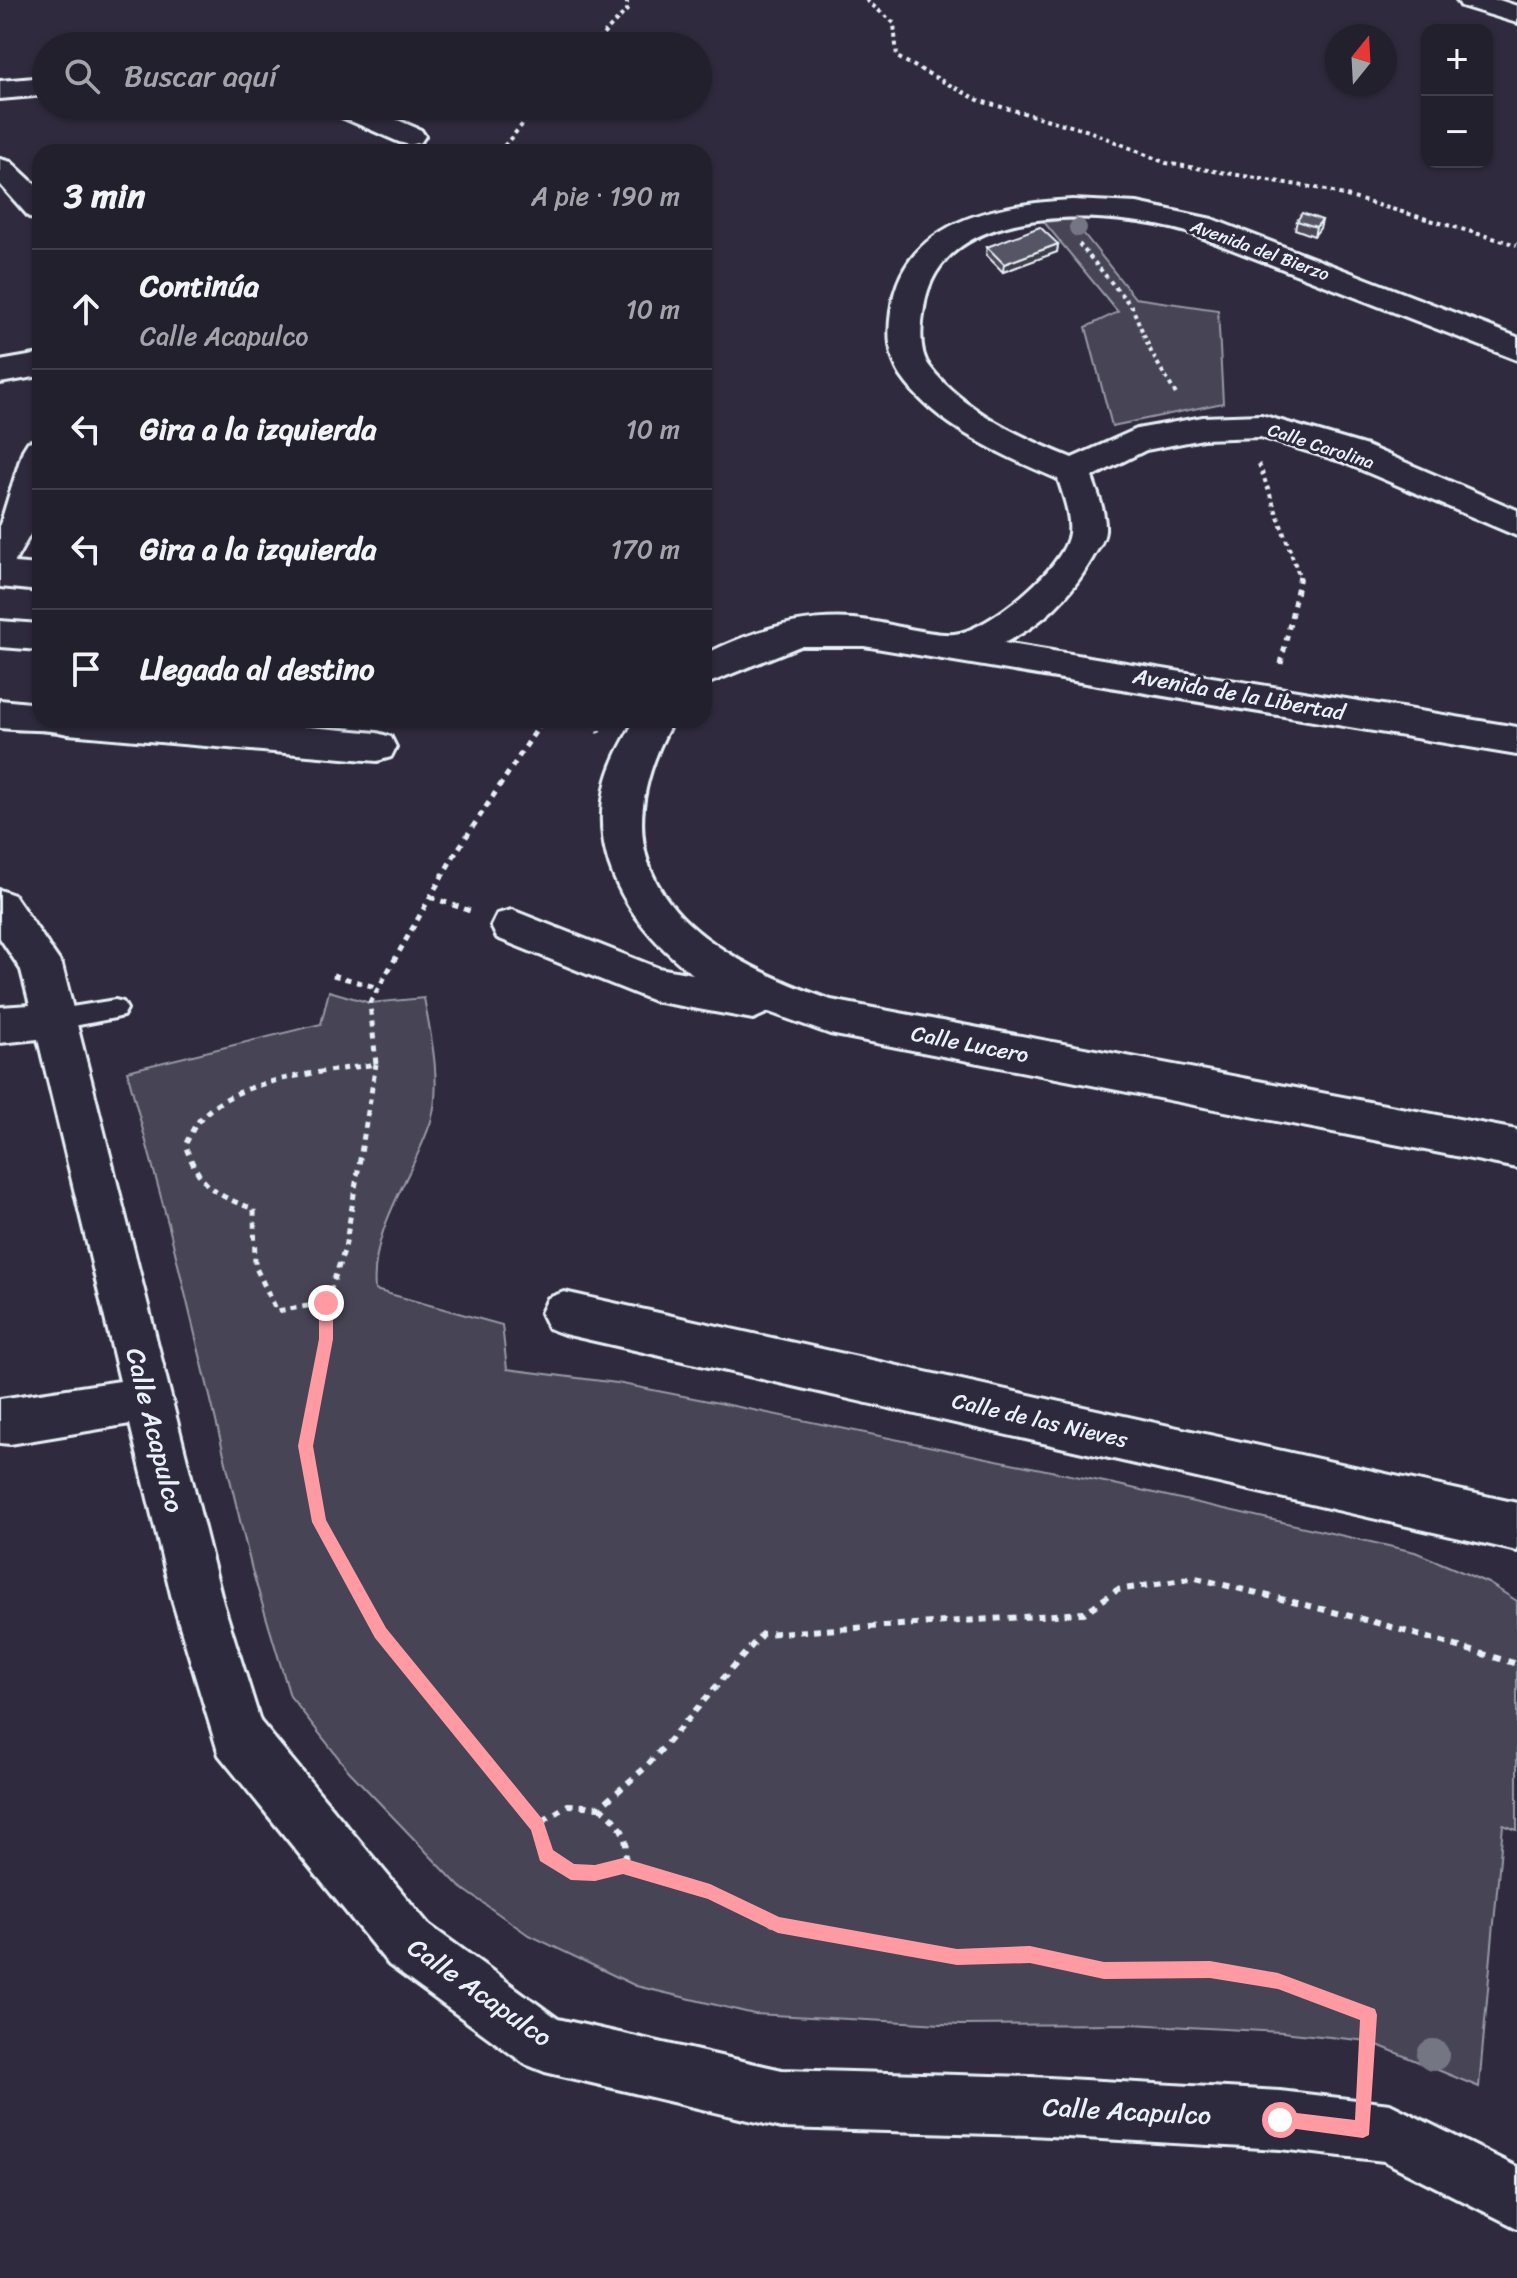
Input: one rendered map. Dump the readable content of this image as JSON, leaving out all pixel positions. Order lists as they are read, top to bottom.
{
  "streets": {
    "main road": [
      "Avenida del Bierzo",
      "Calle Carolina",
      "Avenida de la Libertad",
      "Calle Lucero",
      "Calle de las Nieves",
      "Calle Acapulco"
    ]
  },
  "crossings": [
    ["Avenida del Bierzo", "Calle Carolina"]
  ],
  "north": "top",
  "page": {
    "map_buttons": ["+", "−"],
    "search": "Buscar aquí",
    "heading": ["3 min", "A pie · 190 m"],
    "list": [
      ["Continúa", "Calle Acapulco", "10 m"],
      ["Gira a la izquierda", "10 m"],
      ["Gira a la izquierda", "170 m"],
      "Llegada al destino"
    ]
  }
}
